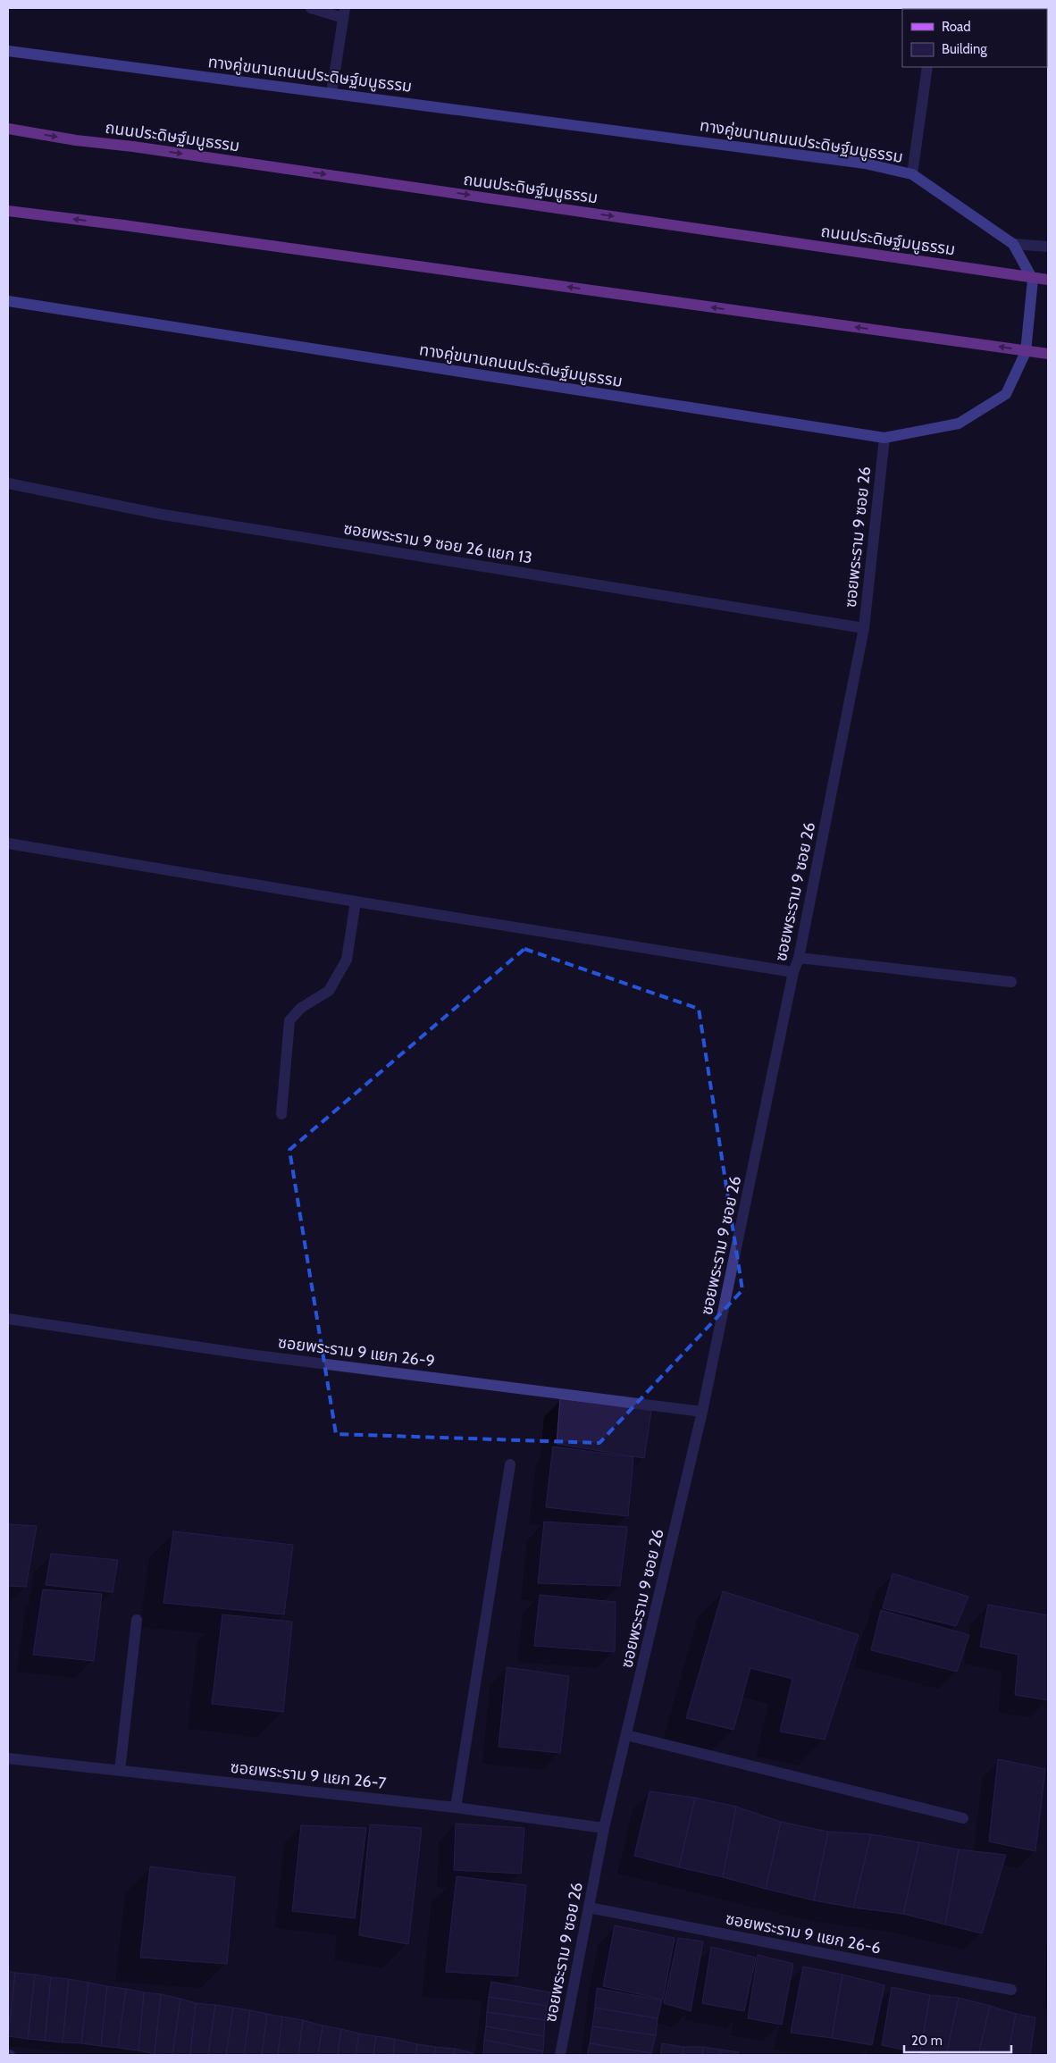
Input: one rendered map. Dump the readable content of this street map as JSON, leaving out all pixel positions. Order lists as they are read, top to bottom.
{
  "streets": {
    "main road": ["ถนนประดิษฐ์มนูธรรม"],
    "street": [
      "ทางคู่ขนานถนนประดิษฐ์มนูธรรม",
      "ซอยพระราม 9 ซอย 26",
      "ซอยพระราม 9 ซอย 26 แยก 13",
      "ซอยพระราม 9 แยก 26-9",
      "ซอยพระราม 9 แยก 26-7",
      "ซอยพระราม 9 แยก 26-6"
    ]
  },
  "crossings": [
    ["ทางคู่ขนานถนนประดิษฐ์มนูธรรม", "ซอยพระราม 9 ซอย 26"],
    ["ซอยพระราม 9 ซอย 26", "ซอยพระราม 9 ซอย 26 แยก 13"],
    ["ซอยพระราม 9 ซอย 26", "ซอยพระราม 9 แยก 26-9"],
    ["ซอยพระราม 9 ซอย 26", "ซอยพระราม 9 แยก 26-7"],
    ["ซอยพระราม 9 ซอย 26", "ซอยพระราม 9 แยก 26-6"]
  ],
  "legend": ["Road", "Building"],
  "scale_bar": "20 m"
}
